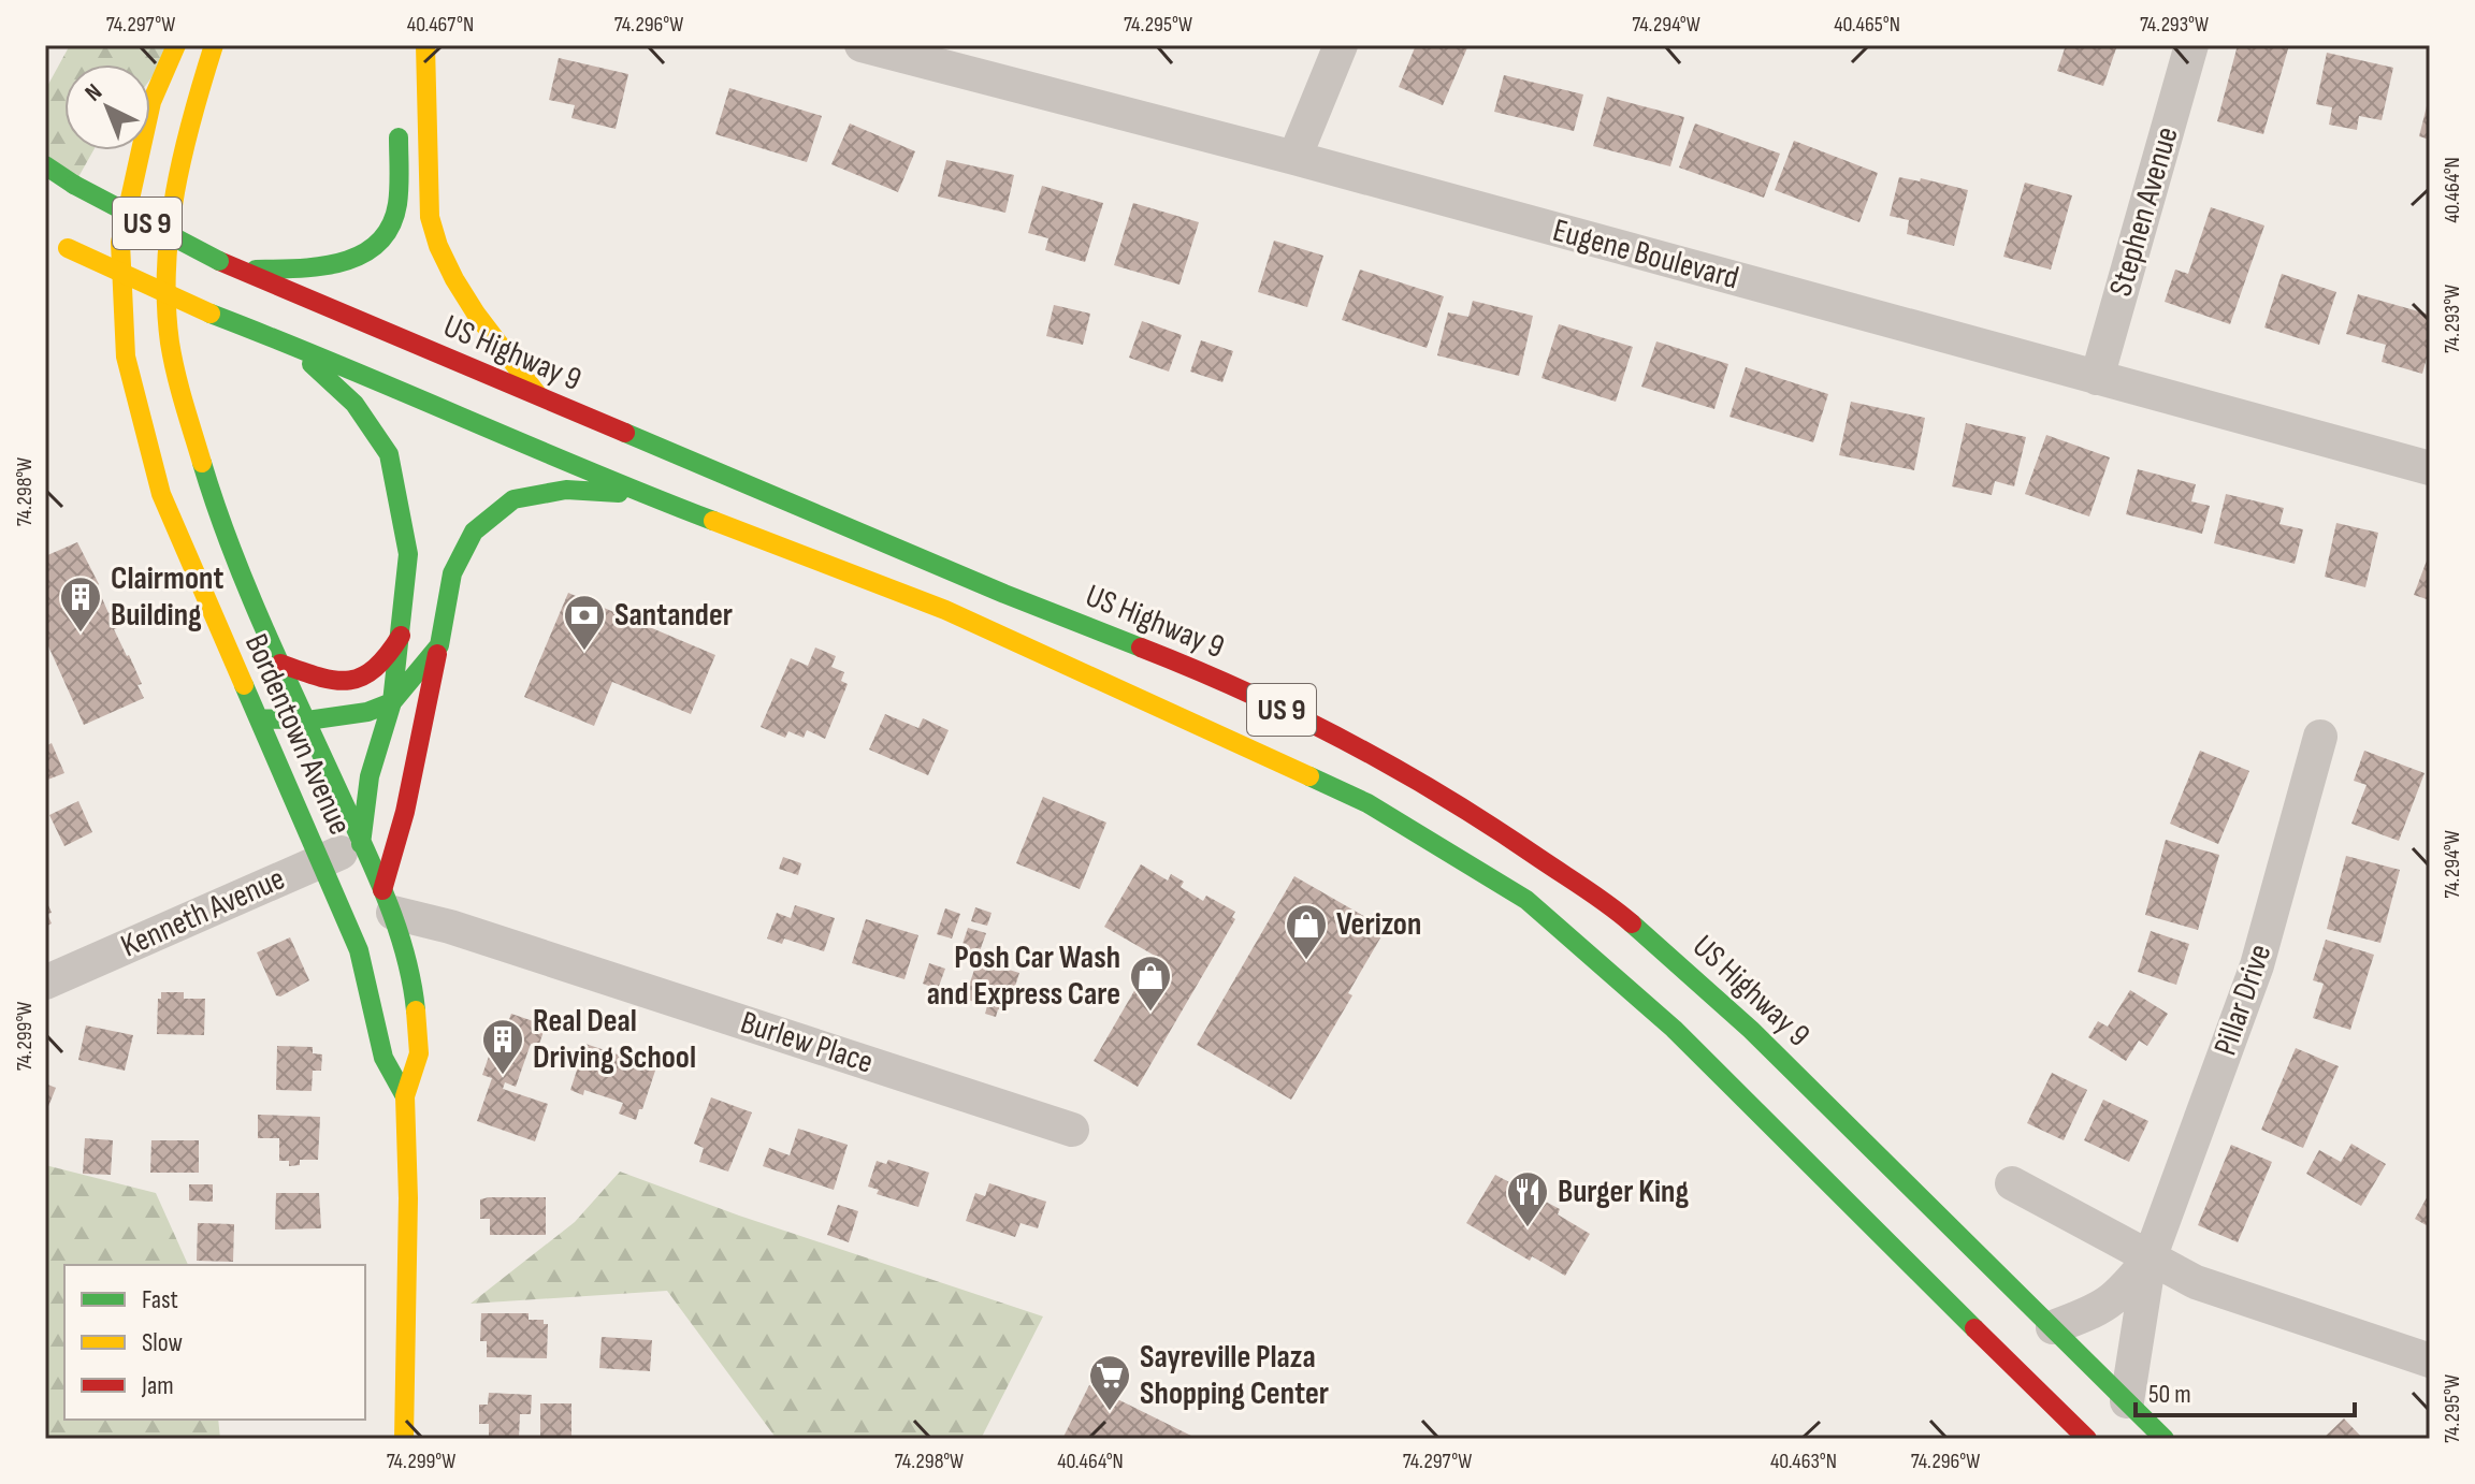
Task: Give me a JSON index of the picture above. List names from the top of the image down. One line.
{"streets":{"main road":["US 9","US Highway 9","Bordentown Avenue"],"street":["Stephen Avenue","Eugene Boulevard","Kenneth Avenue","Pillar Drive","Burlew Place"]},"crossings":[["Stephen Avenue","Eugene Boulevard"],["US Highway 9","Pillar Drive"],["Bordentown Avenue","Kenneth Avenue"],["Bordentown Avenue","Burlew Place"]],"places":{"building":["Clairmont Building","Real Deal Driving School"],"bank":["Santander"],"shop":["Verizon","Posh Car Wash and Express Care"],"restaurant":["Burger King"],"supermarket":["Sayreville Plaza Shopping Center"]},"legend":["Fast","Slow","Jam"],"scale_bar":"50 m","north":"top left","coordinates":["74.297°W","40.467°N","74.296°W","74.295°W","74.294°W","40.465°N","74.293°W","40.464°N","74.298°W","74.299°W","40.463°N"]}
